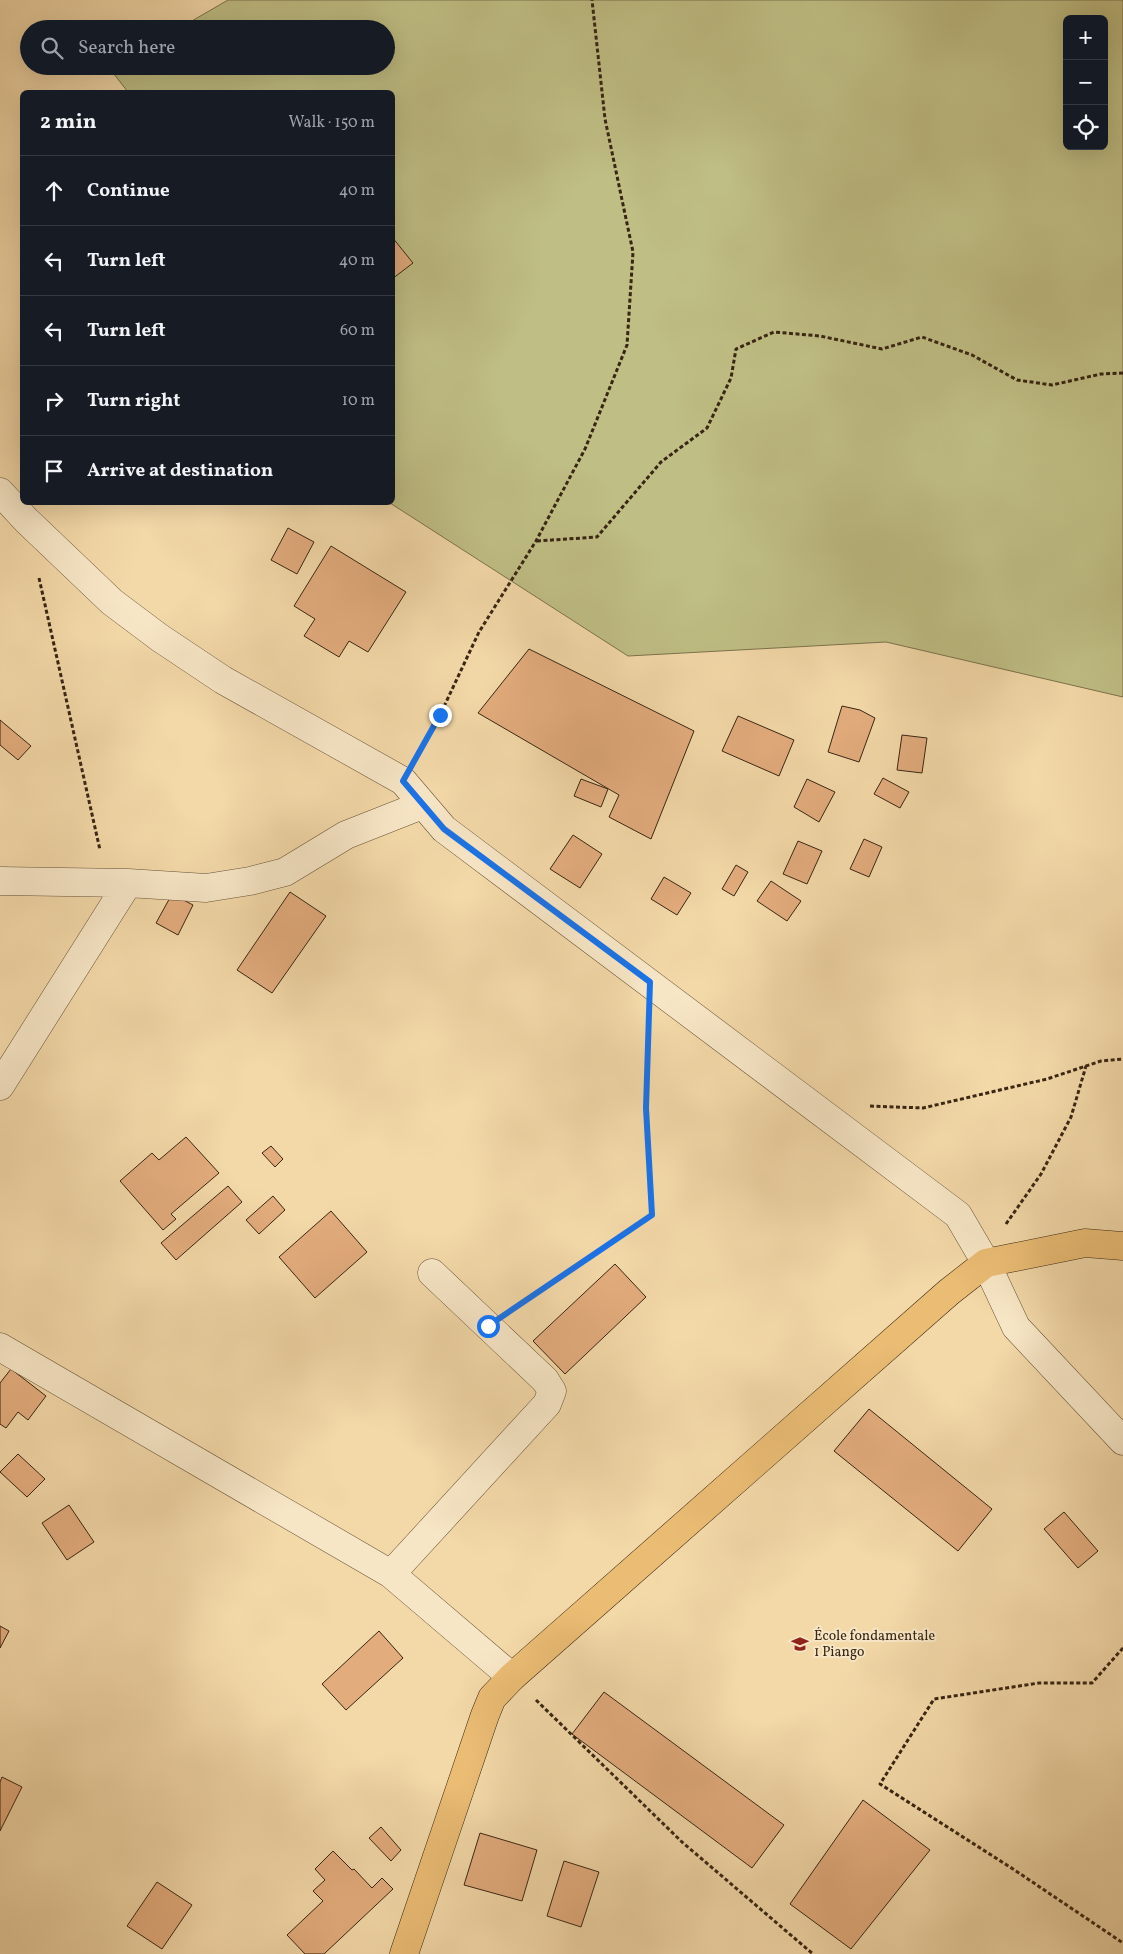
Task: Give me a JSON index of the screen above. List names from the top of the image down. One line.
{"places":{"school or university":["École fondamentale 1 Piango"]},"page":{"map_buttons":["+","−"],"search":"Search here","heading":["2 min","Walk · 150 m"],"list":[["Continue","40 m"],["Turn left","40 m"],["Turn left","60 m"],["Turn right","10 m"],"Arrive at destination"]}}
